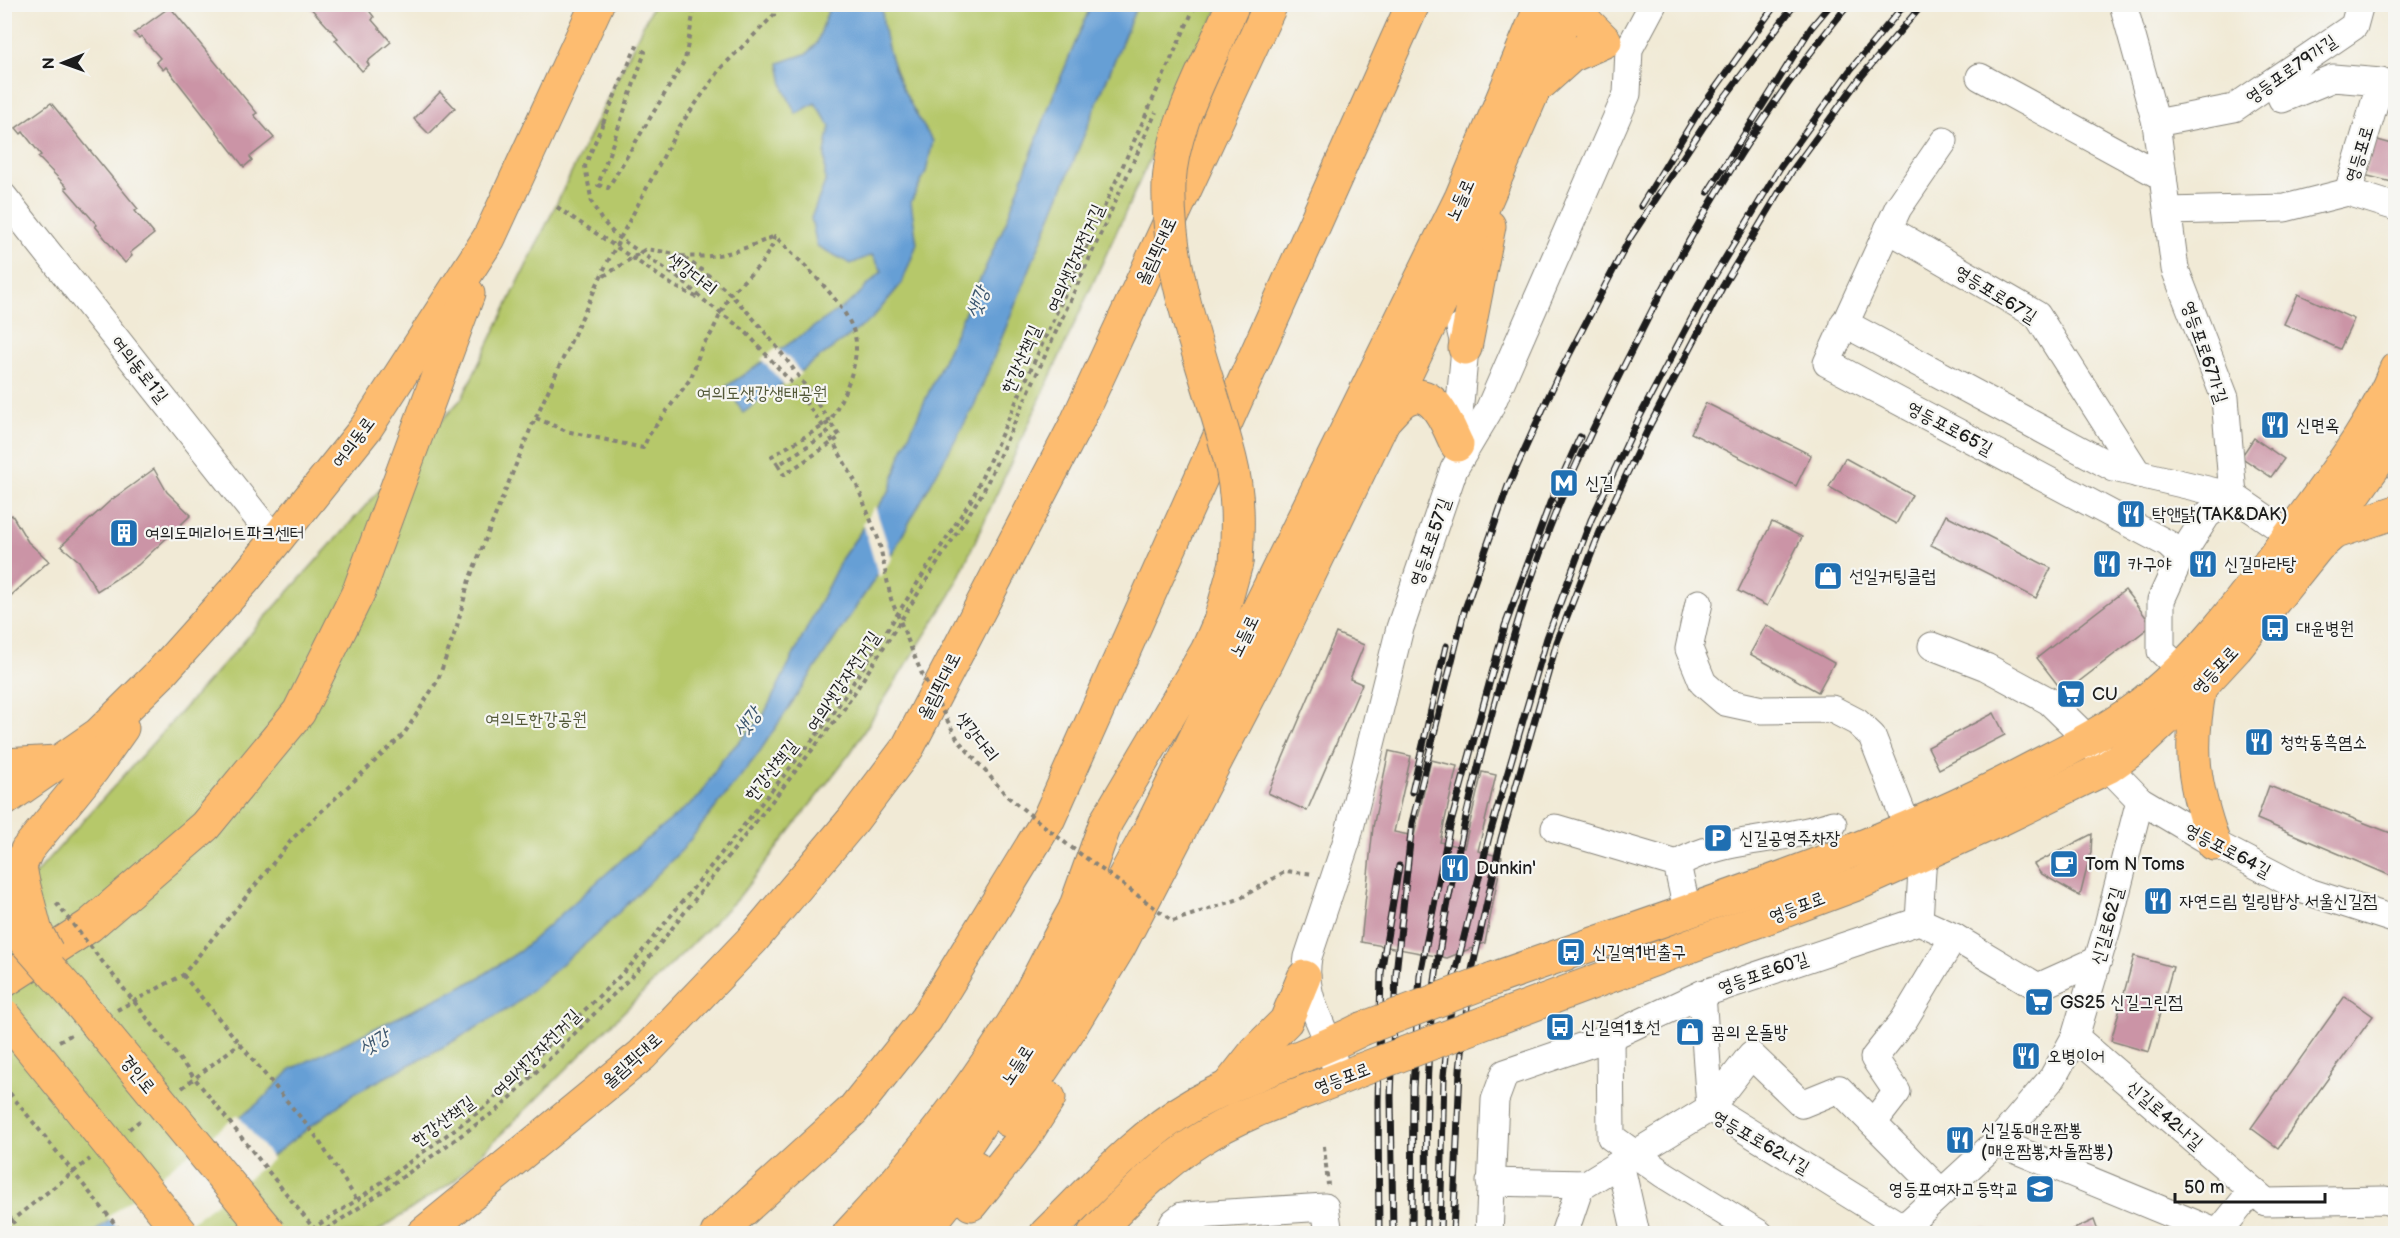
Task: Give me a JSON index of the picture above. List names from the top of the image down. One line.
{"streets":{"main road":["영등포로","노들로","올림픽대로","여의동로","경인로"],"street":["영등포로79가길","영등포로67길","영등포로67가길","여의동로1길","영등포로65길","영등포로57길","영등포로64길","신길로62길","영등포로60길","신길로42나길","영등포로62나길"],"path":["여의샛강자전거길","샛강다리","한강산책길"]},"crossings":[["영등포로79가길","영등포로"],["영등포로79가길","영등포로67가길"],["영등포로","영등포로57길"],["영등포로","영등포로64길"],["영등포로67길","영등포로65길"],["여의동로1길","여의동로"],["영등포로64길","신길로62길"],["신길로62길","신길로42나길"],["신길로62길","영등포로62나길"],["영등포로60길","영등포로62나길"]],"water":["샛강"],"parks":["여의도샛강생태공원","여의도한강공원"],"places":{"restaurant":["신면옥","탁앤닭(TAK&DAK)","카구야","신길마라탕","청학동흑염소","Dunkin'","자연드림 힐링밥상 서울신길점","오병이어","신길동매운짬뽕 (매운짬뽕,차돌짬뽕)"],"metro station":["신길"],"building":["여의도메리어트파크센터"],"shop":["선일커팅클럽","꿈의 온돌방"],"bus stop":["대윤병원","신길역1번출구","신길역1호선"],"supermarket":["CU","GS25 신길그린점"],"parking":["신길공영주차장"],"cafe":["Tom N Toms"],"school or university":["영등포여자고등학교"]},"scale_bar":"50 m","north":"left"}
